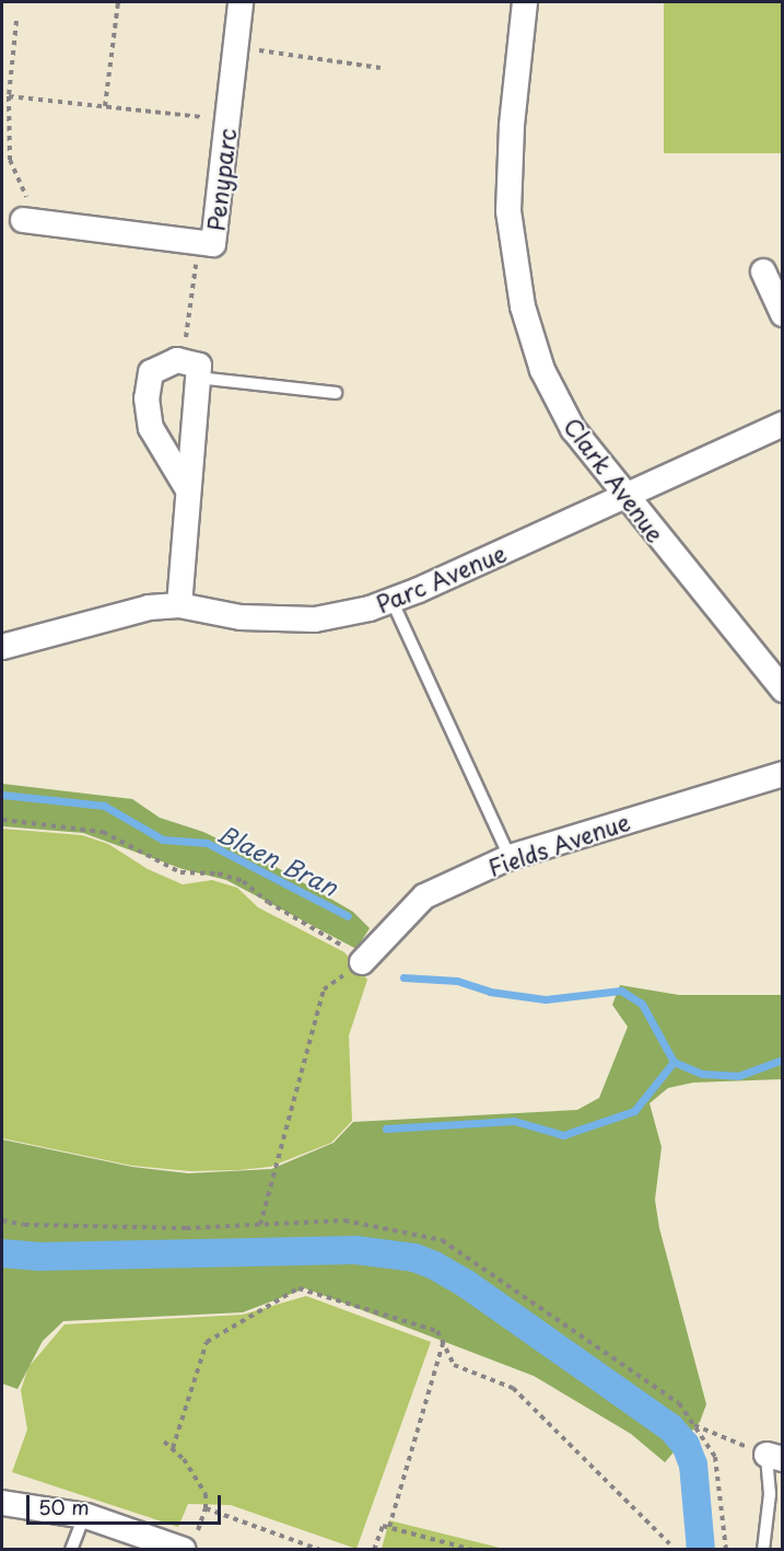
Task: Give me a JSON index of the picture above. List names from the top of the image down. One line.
{"streets":{"street":["Penyparc","Clark Avenue","Parc Avenue","Fields Avenue"]},"crossings":[["Clark Avenue","Parc Avenue"]],"water":["Blaen Bran"],"scale_bar":"50 m"}
